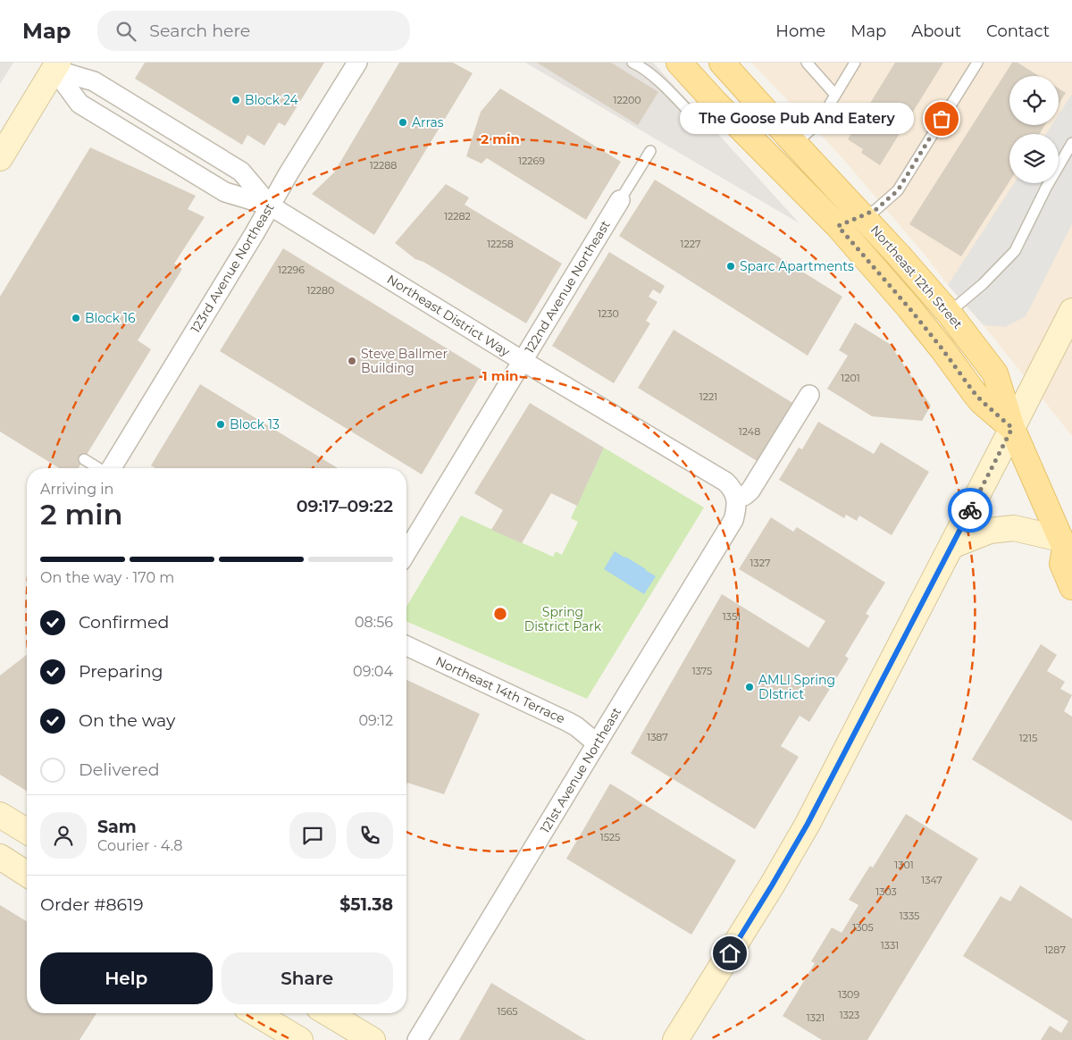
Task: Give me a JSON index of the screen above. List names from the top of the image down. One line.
{"streets":{"main road":["Northeast 12th Street"],"street":["123rd Avenue Northeast","122nd Avenue Northeast","Northeast District Way","Northeast 14th Terrace","121st Avenue Northeast"]},"crossings":[["123rd Avenue Northeast","Northeast District Way"],["122nd Avenue Northeast","Northeast District Way"],["Northeast District Way","121st Avenue Northeast"],["Northeast 14th Terrace","121st Avenue Northeast"]],"parks":["Spring District Park"],"places":["Block 24","The Goose Pub And Eatery","Arras","Sparc Apartments","Block 16","Steve Ballmer Building","Block 13","AMLI Spring DIstrict"],"house_numbers":["12200","12269","12288","12282","12258","1227","12296","12280","1230","1201","1221","1248","1327","1351","1375","1387","1215","1525","1301","1347","1303","1335","1305","1331","1287","1309","1565","1323","1321"],"page":{"header":"Map","search":"Search here","nav":["Home","Map","About","Contact"],"bubble":"The Goose Pub And Eatery","heading":["2 min","Arriving in","09:17–09:22"],"panel":["Sam","Courier · 4.8","Order #8619","$51.38"],"bar":"On the way · 170 m","list":[["Confirmed","08:56"],["Preparing","09:04"],["On the way","09:12"],"Delivered"],"buttons":["Help","Share"]},"rings":["2 min","1 min"]}
